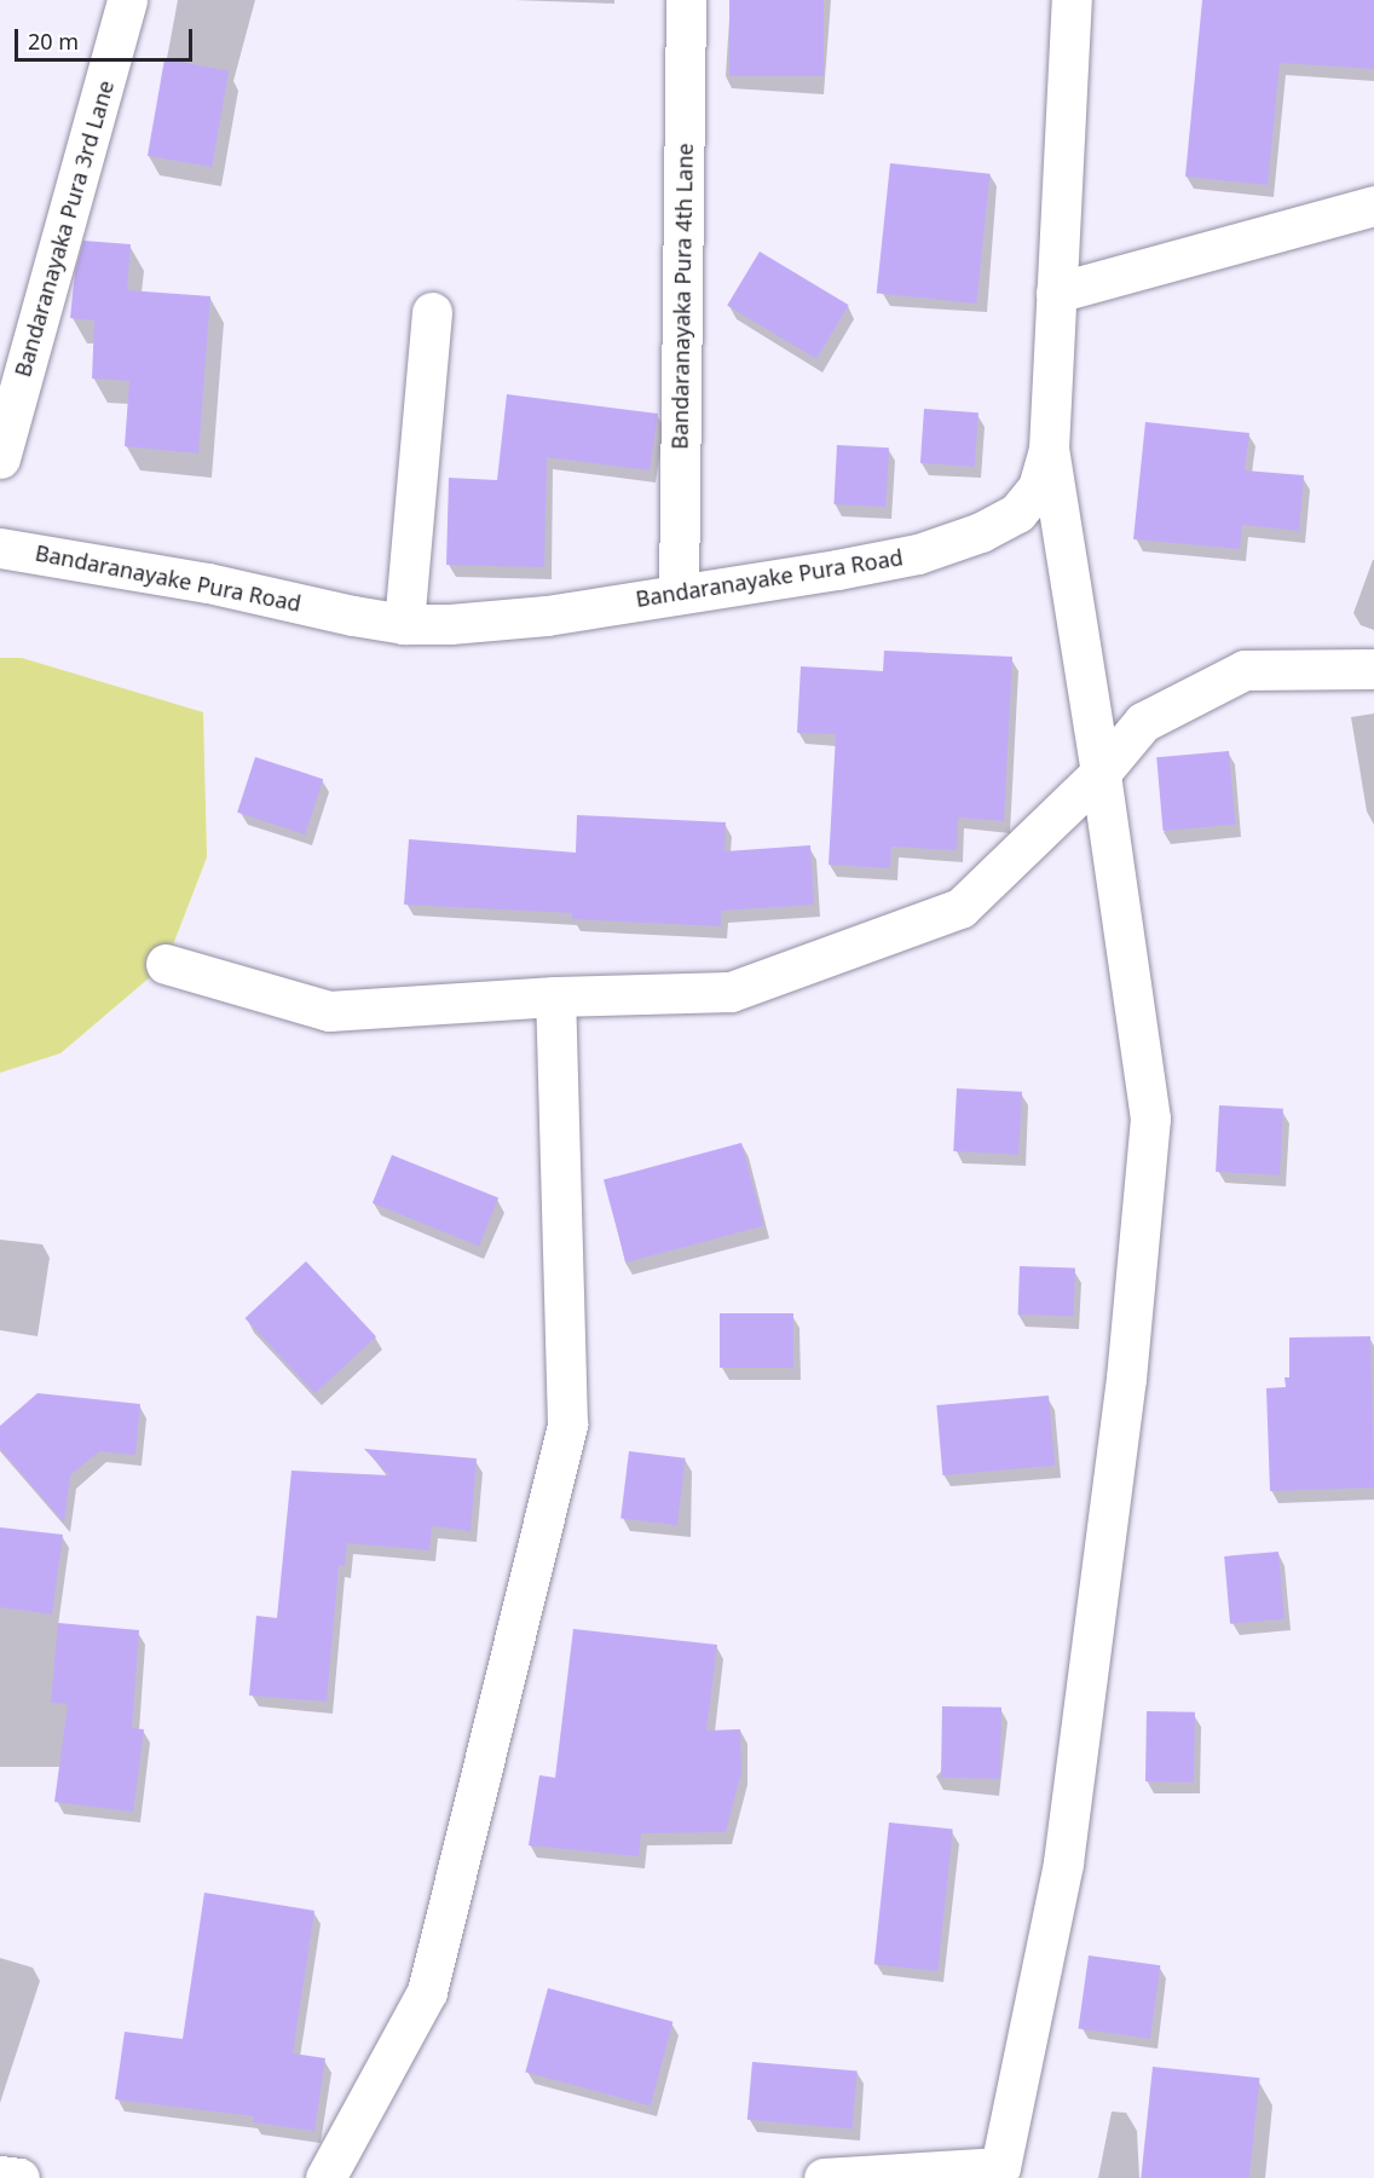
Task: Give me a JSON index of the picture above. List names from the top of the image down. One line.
{"streets":{"street":["Bandaranayaka Pura 3rd Lane","Bandaranayaka Pura 4th Lane","Bandaranayake Pura Road"]},"crossings":[["Bandaranayaka Pura 4th Lane","Bandaranayake Pura Road"]],"scale_bar":"20 m"}
